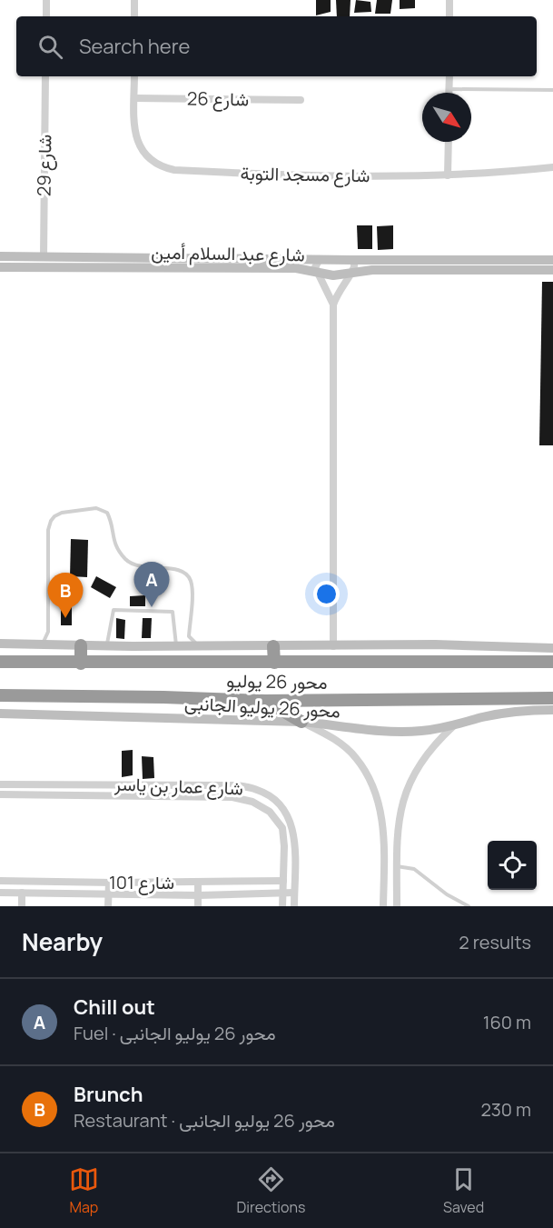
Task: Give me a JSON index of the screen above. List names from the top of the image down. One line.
{"streets":{"highway":["محور 26 يوليو"],"street":["شارع 26","شارع 29","شارع مسجد التوبة","شارع عبد السلام أمين","محور 26 يوليو الجانبى","شارع عمار بن ياسر","شارع 101"]},"crossings":[["شارع 26","شارع مسجد التوبة"],["شارع 29","شارع عبد السلام أمين"],["شارع عمار بن ياسر","شارع 101"]],"north":"bottom right","page":{"search":"Search here","pins":["A","B"],"heading":["Nearby","2 results"],"list":[{"mark":"A","name":"Chill out","note":"Fuel · محور 26 يوليو الجانبى","value":"160 m"},{"mark":"B","name":"Brunch","note":"Restaurant · محور 26 يوليو الجانبى","value":"230 m"}],"nav":["Map","Directions","Saved"]}}
